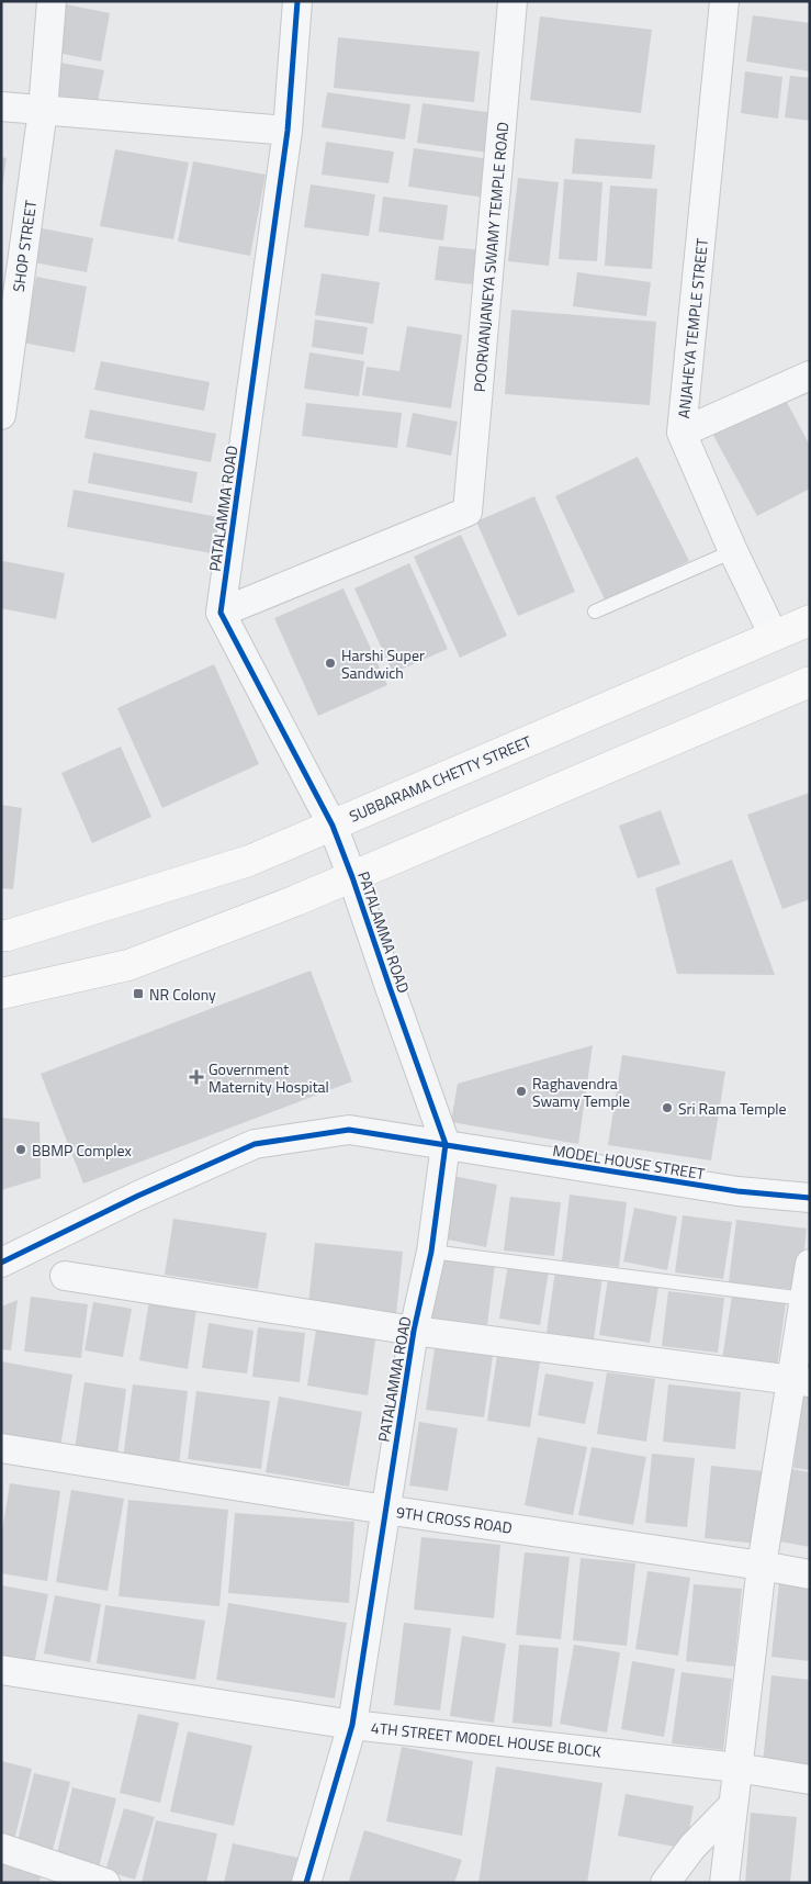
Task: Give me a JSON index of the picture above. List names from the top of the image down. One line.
{"streets":{"main road":["SUBBARAMA CHETTY STREET"],"street":["SHOP STREET","POORVANJANEYA SWAMY TEMPLE ROAD","ANJAHEYA TEMPLE STREET","PATALAMMA ROAD","MODEL HOUSE STREET","9TH CROSS ROAD","4TH STREET MODEL HOUSE BLOCK"]},"crossings":[["POORVANJANEYA SWAMY TEMPLE ROAD","PATALAMMA ROAD"],["ANJAHEYA TEMPLE STREET","SUBBARAMA CHETTY STREET"],["PATALAMMA ROAD","SUBBARAMA CHETTY STREET"],["PATALAMMA ROAD","MODEL HOUSE STREET"],["PATALAMMA ROAD","9TH CROSS ROAD"],["PATALAMMA ROAD","4TH STREET MODEL HOUSE BLOCK"]],"places":{"other":["Harshi Super Sandwich","Raghavendra Swamy Temple","Sri Rama Temple","BBMP Complex"],"transit":["NR Colony"],"health":["Government Maternity Hospital"]}}
